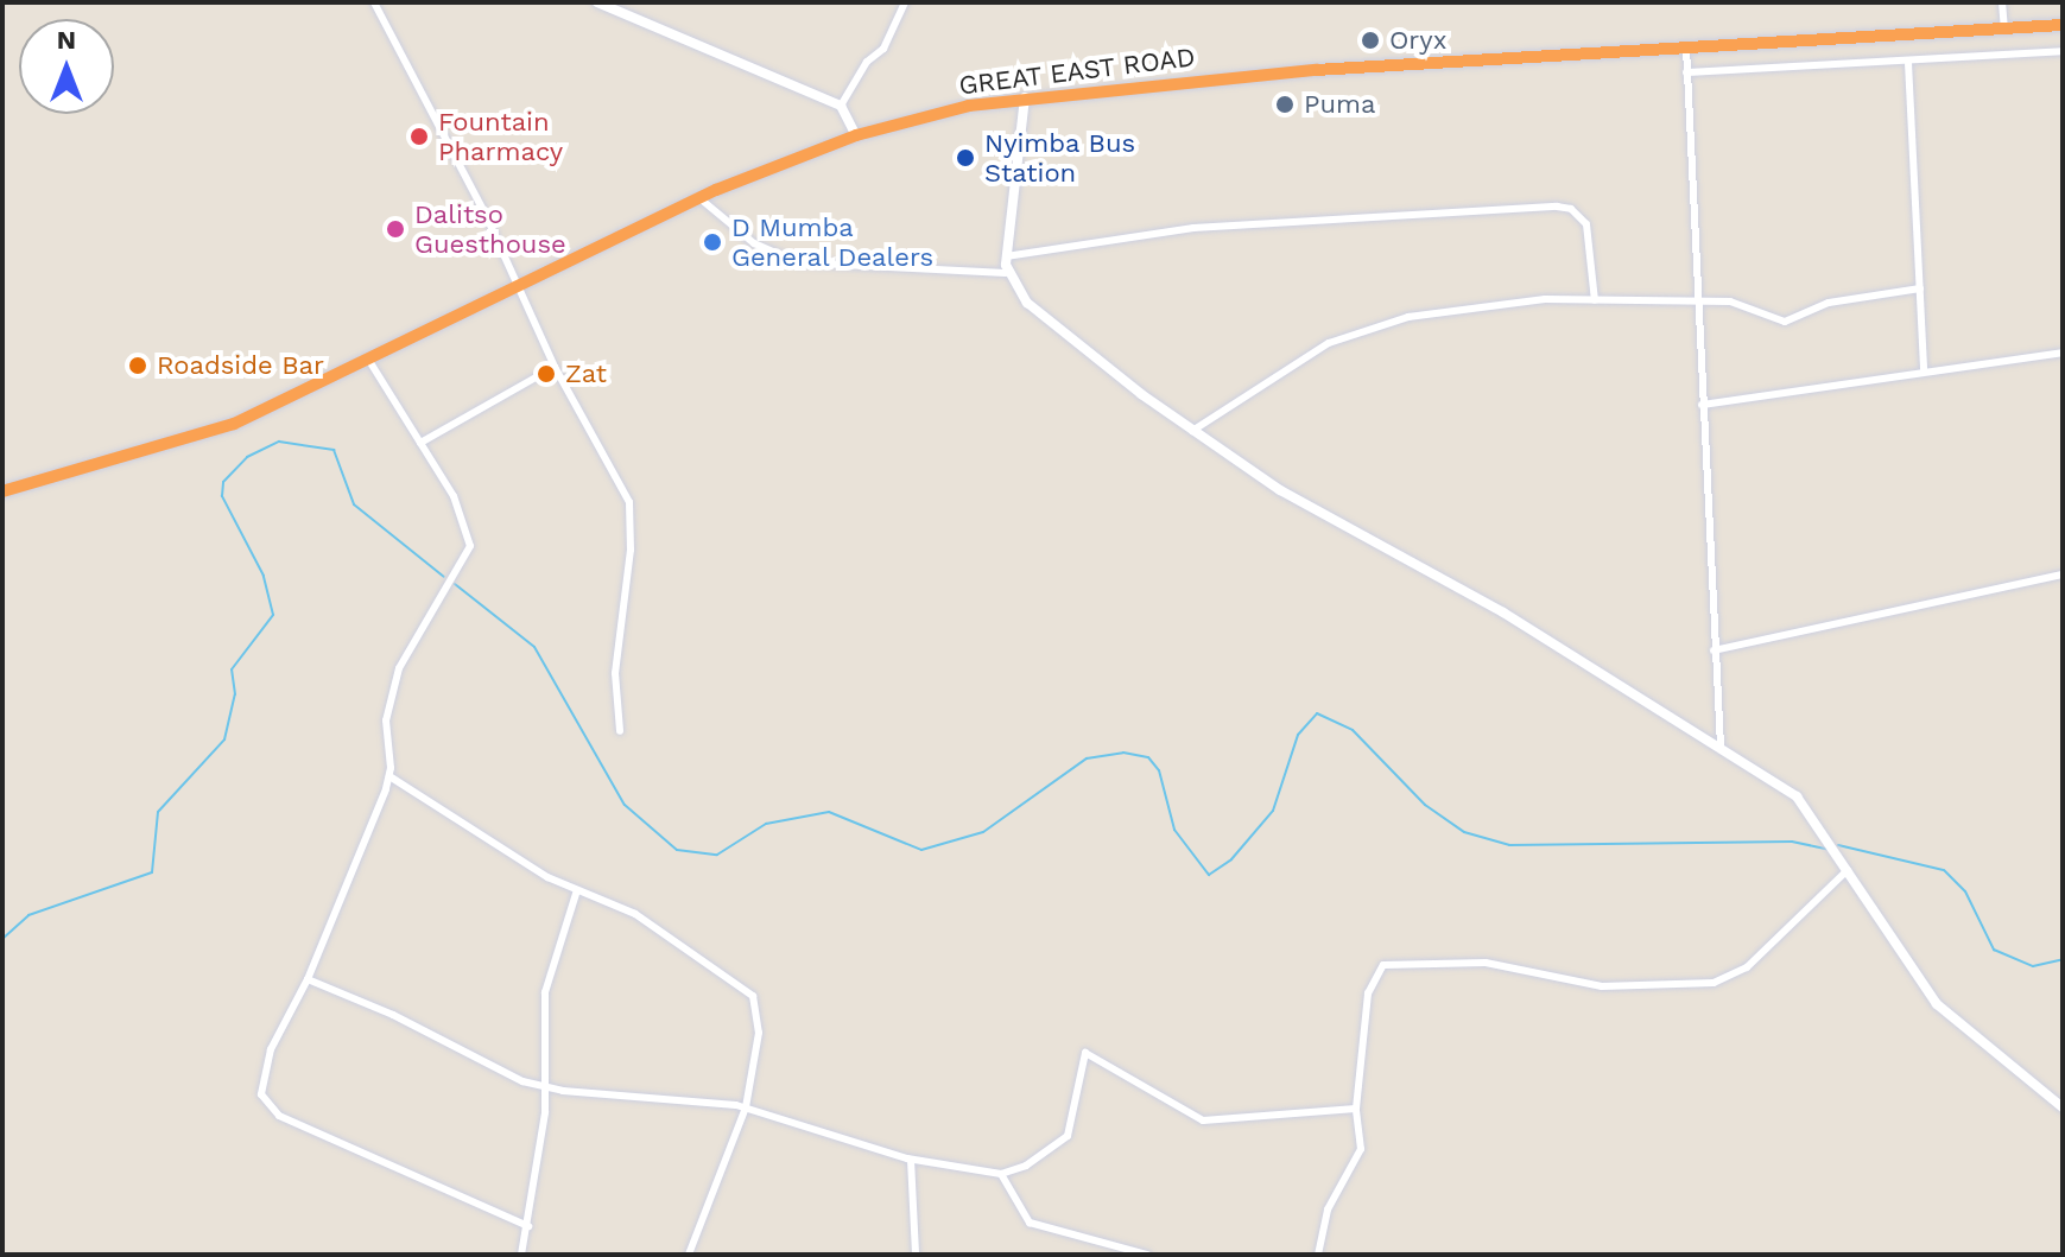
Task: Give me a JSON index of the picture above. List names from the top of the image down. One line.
{"streets":{"highway":["GREAT EAST ROAD"]},"places":["Oryx","Puma","Fountain Pharmacy","Nyimba Bus Station","Dalitso Guesthouse","D Mumba General Dealers","Roadside Bar","Zat"],"north":"top"}
